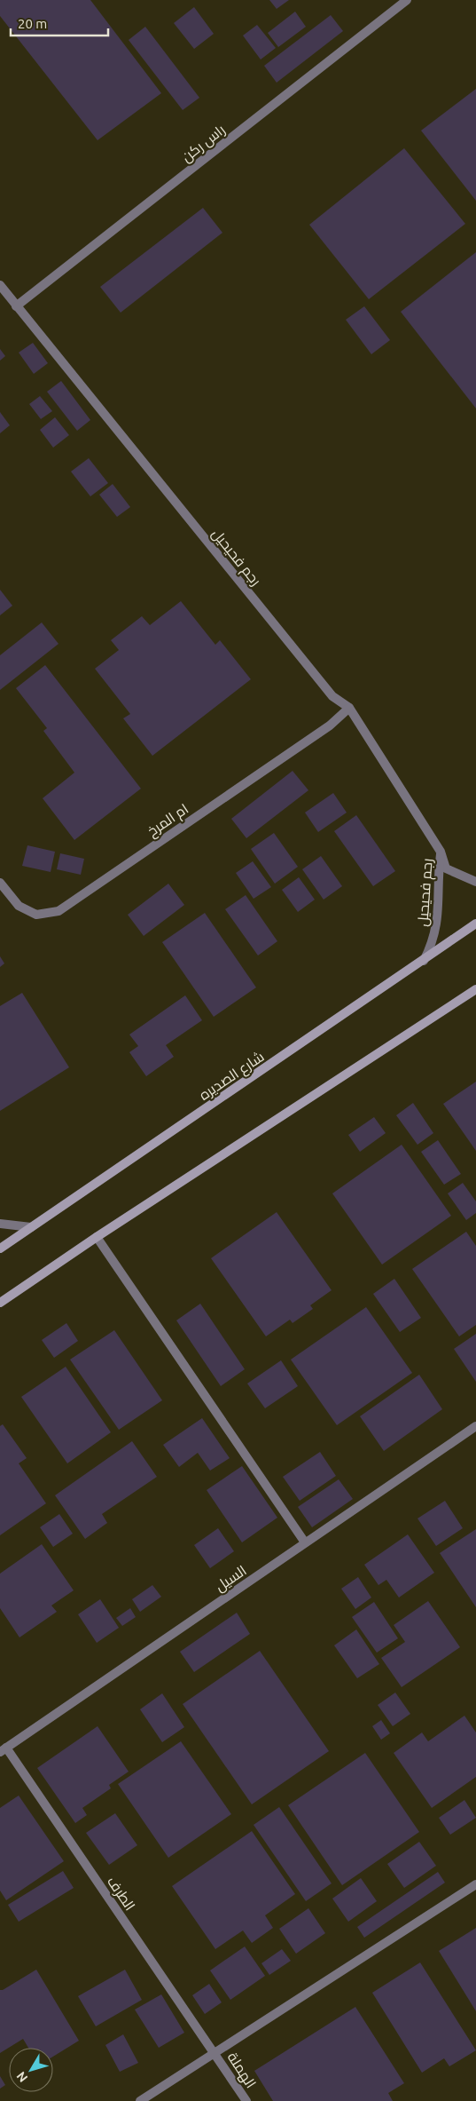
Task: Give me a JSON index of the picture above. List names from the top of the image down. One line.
{"streets":{"main road":["شارع الصديره"],"street":["راس ركن","رجم فحيحيل","ام المرخ","السيل","الطرف","الهملة"]},"crossings":[["راس ركن","رجم فحيحيل"],["رجم فحيحيل","ام المرخ"],["رجم فحيحيل","شارع الصديره"],["السيل","الطرف"],["الطرف","الهملة"]],"scale_bar":"20 m","north":"bottom left"}
